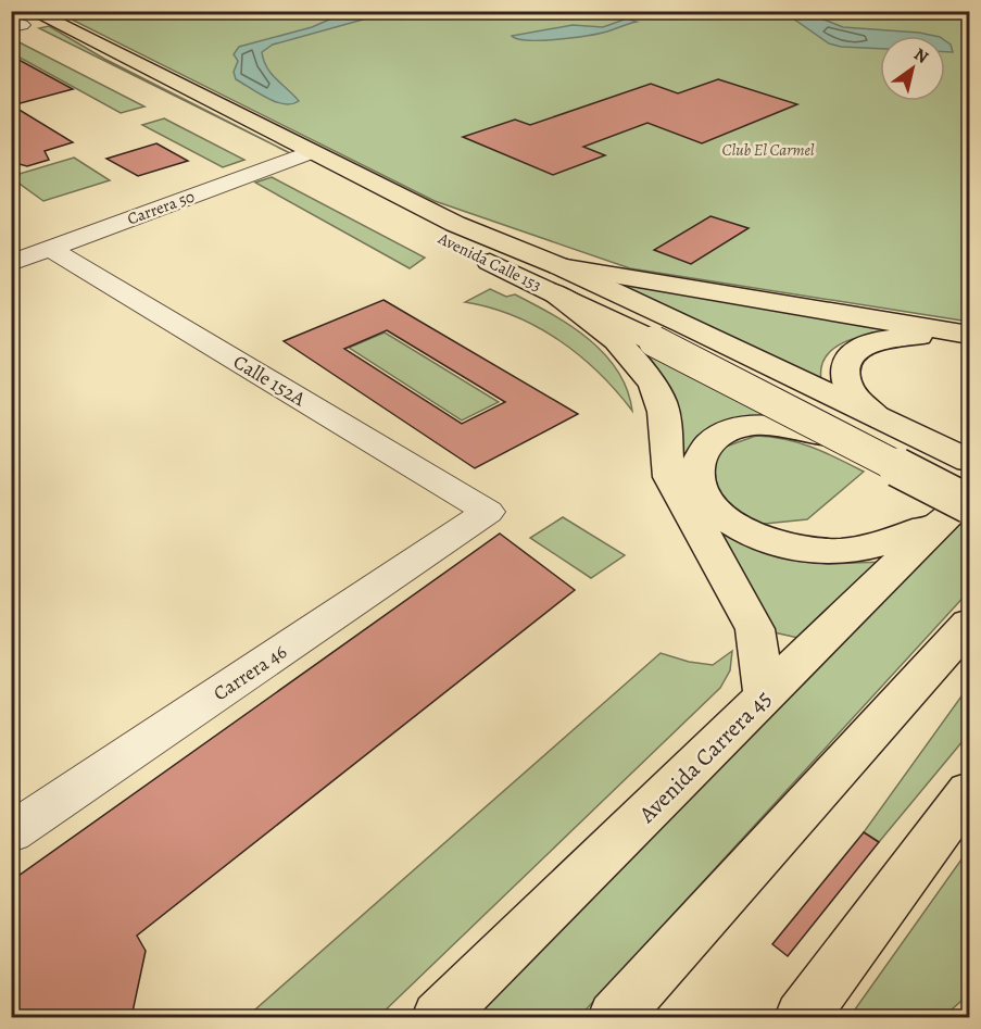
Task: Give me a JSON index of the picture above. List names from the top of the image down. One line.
{"streets":{"main road":["Avenida Calle 153","Avenida Carrera 45"],"street":["Carrera 50","Calle 152A","Carrera 46"]},"crossings":[["Carrera 50","Avenida Calle 153"],["Carrera 50","Calle 152A"],["Avenida Calle 153","Avenida Carrera 45"],["Calle 152A","Carrera 46"]],"parks":["Club El Carmel"],"north":"top right"}
